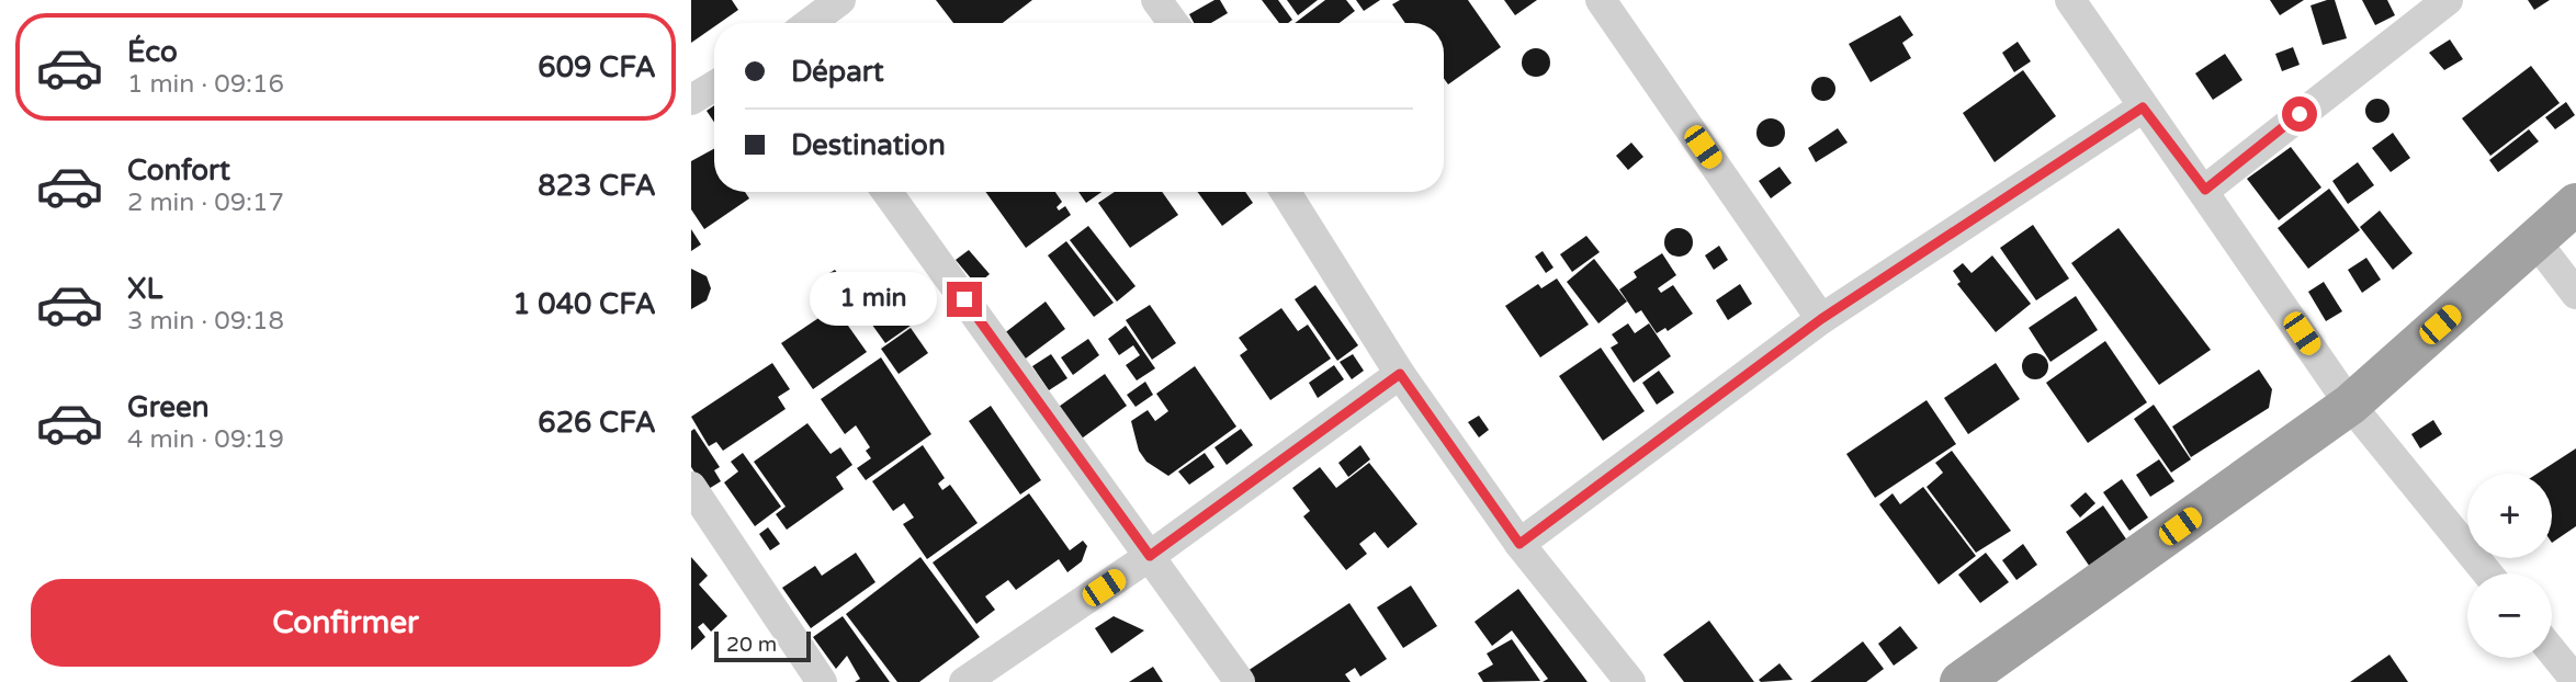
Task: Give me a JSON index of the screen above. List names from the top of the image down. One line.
{"scale_bar":"20 m","page":{"list":[{"name":"Éco","note":"1 min · 09:16","value":"609 CFA"},{"name":"Confort","note":"2 min · 09:17","value":"823 CFA"},{"name":"XL","note":"3 min · 09:18","value":"1 040 CFA"},{"name":"Green","note":"4 min · 09:19","value":"626 CFA"}],"banner":["Départ","Destination"],"bubble":"1 min","map_buttons":["+","−"],"buttons":"Confirmer","scale":"20 m"}}
